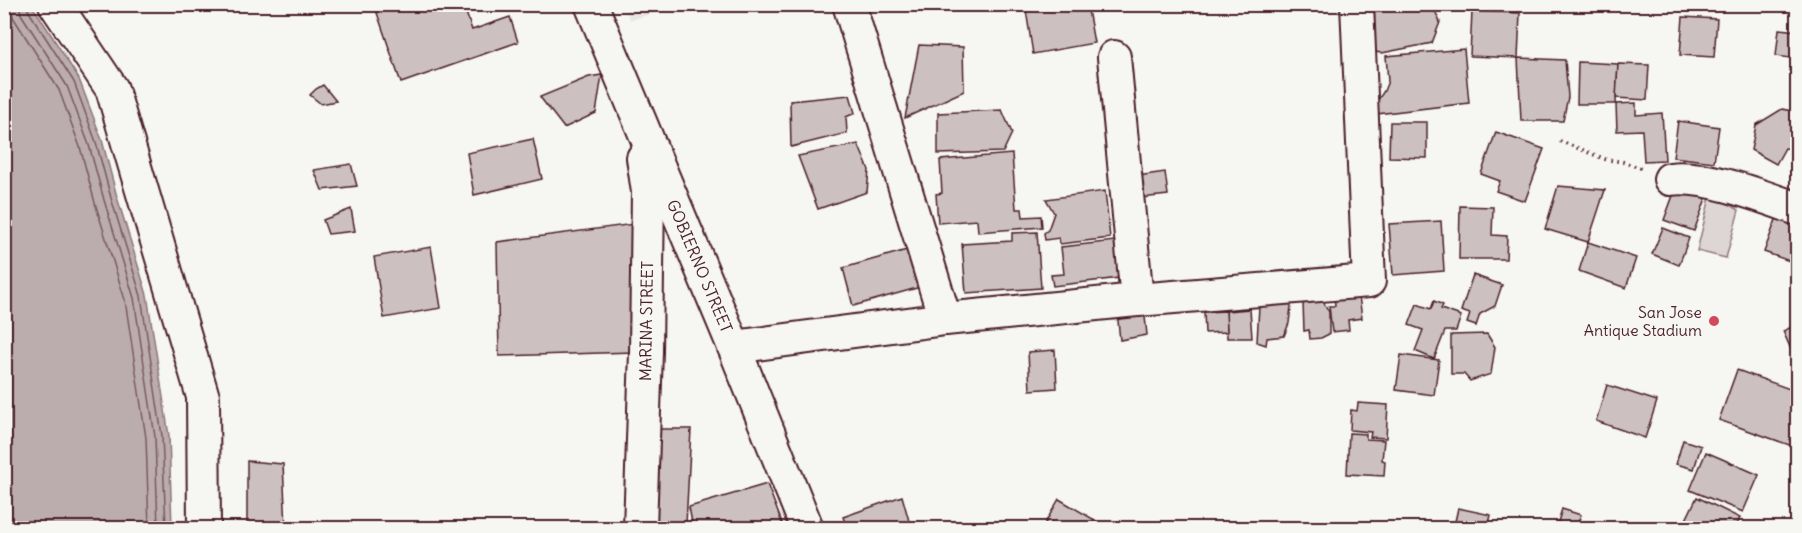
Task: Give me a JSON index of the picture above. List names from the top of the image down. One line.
{"streets":{"street":["GOBIERNO STREET","MARINA STREET"]},"crossings":[["GOBIERNO STREET","MARINA STREET"]],"places":["San Jose Antique Stadium"]}
